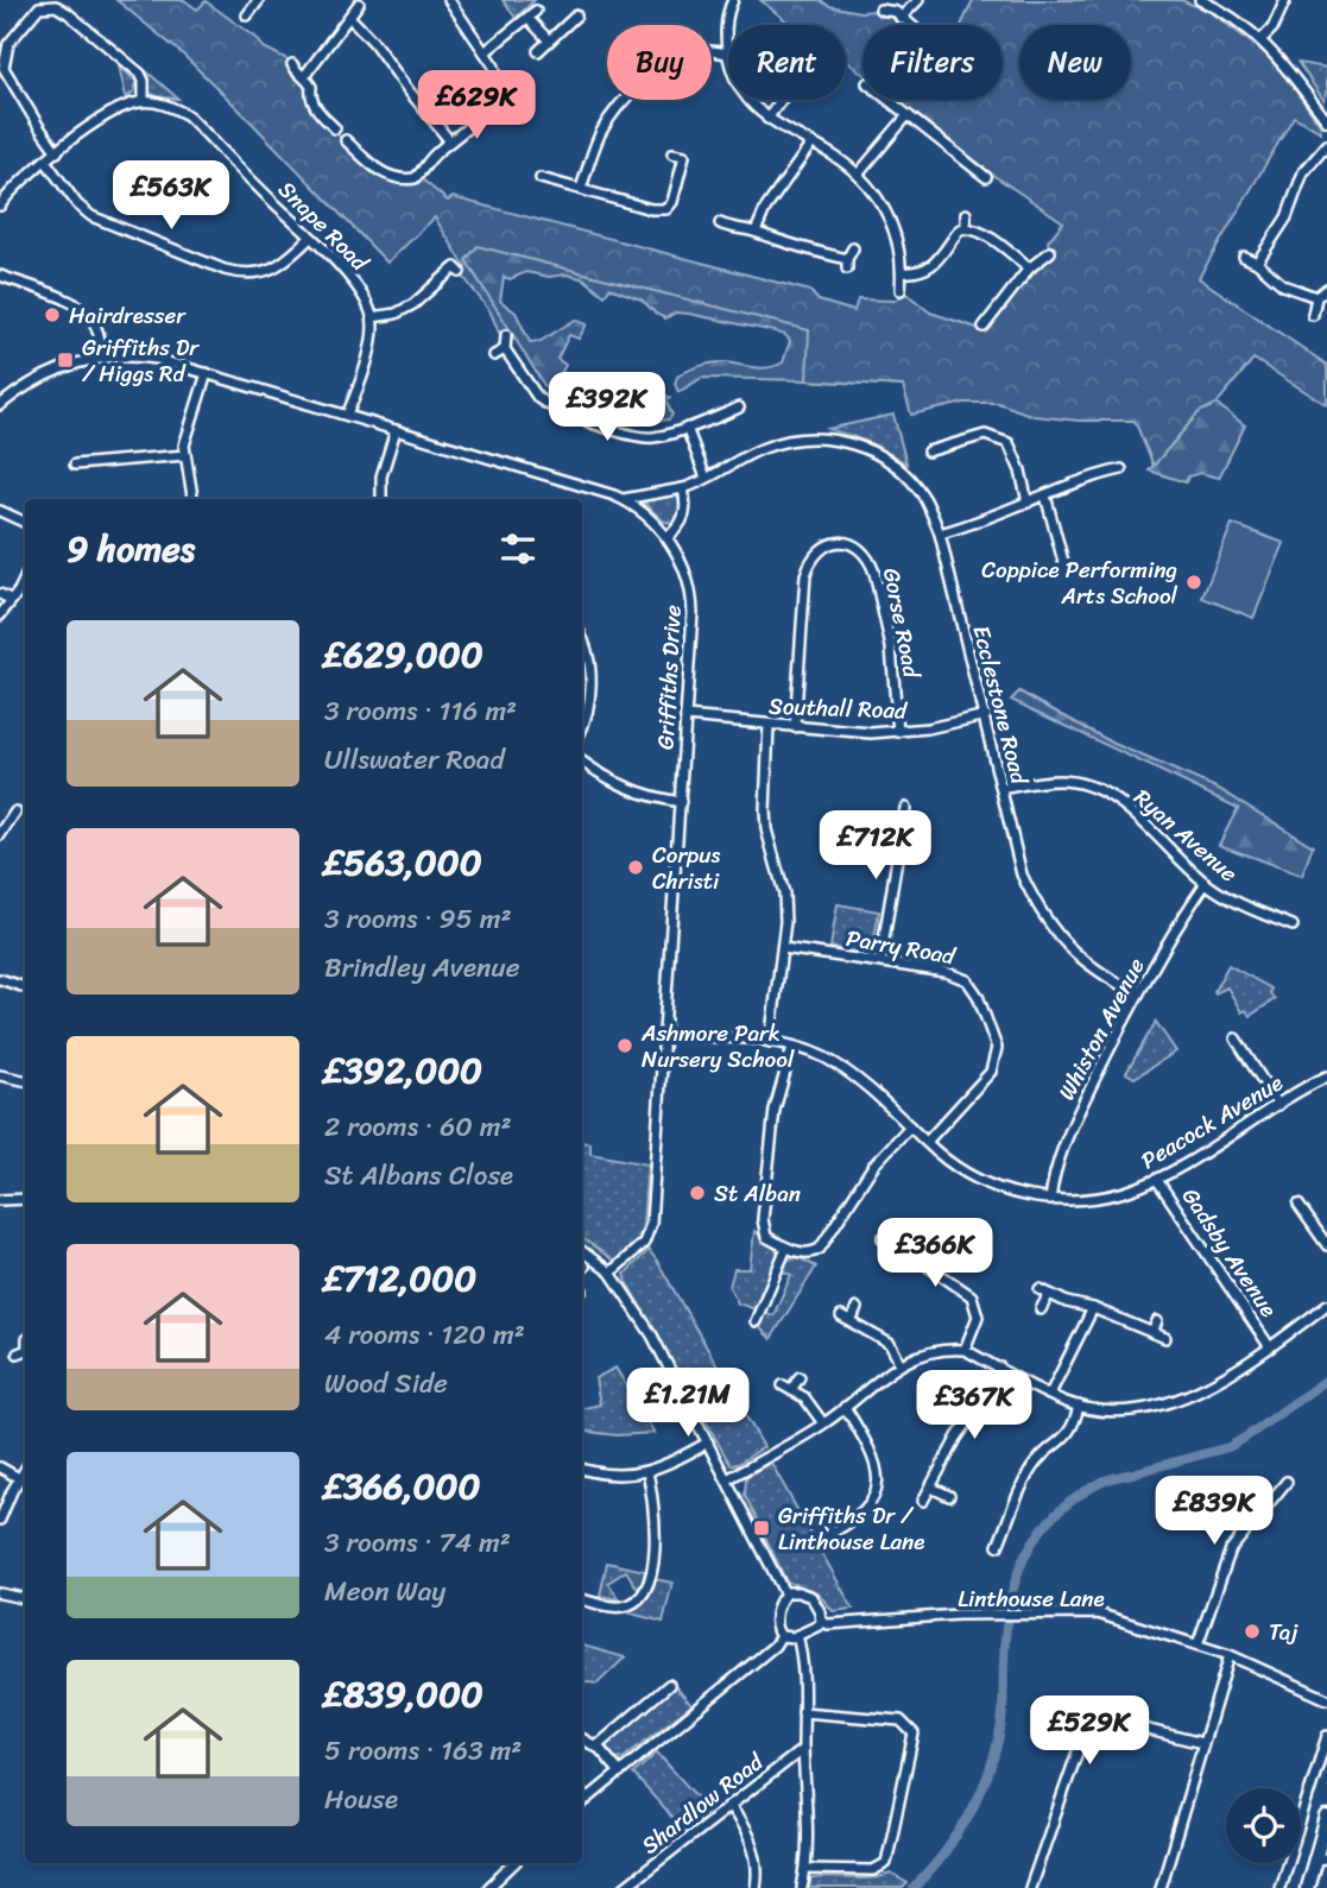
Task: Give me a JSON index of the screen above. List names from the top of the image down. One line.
{"streets":{"street":["Snape Road","Gorse Road","Griffiths Drive","Ecclestone Road","Southall Road","Ryan Avenue","Parry Road","Whiston Avenue","Peacock Avenue","Gadsby Avenue","Linthouse Lane","Shardlow Road"]},"crossings":[["Gorse Road","Southall Road"],["Griffiths Drive","Ecclestone Road"],["Griffiths Drive","Southall Road"],["Griffiths Drive","Peacock Avenue"],["Ecclestone Road","Southall Road"],["Ecclestone Road","Ryan Avenue"],["Ecclestone Road","Whiston Avenue"],["Ryan Avenue","Whiston Avenue"],["Parry Road","Peacock Avenue"],["Whiston Avenue","Peacock Avenue"],["Peacock Avenue","Gadsby Avenue"]],"places":{"other":["Hairdresser","Coppice Performing Arts School","Corpus Christi","Ashmore Park Nursery School","St Alban","Taj"],"transit":["Griffiths Dr / Higgs Rd","Griffiths Dr / Linthouse Lane"]},"page":{"chip":["Buy","Rent","Filters","New"],"price":["£629K","£563K","£392K","£712K","£366K","£1.21M","£367K","£839K","£529K"],"heading":"9 homes","list":[{"name":"£629,000","note":"3 rooms · 116 m² · Ullswater Road"},{"name":"£563,000","note":"3 rooms · 95 m² · Brindley Avenue"},{"name":"£392,000","note":"2 rooms · 60 m² · St Albans Close"},{"name":"£712,000","note":"4 rooms · 120 m² · Wood Side"},{"name":"£366,000","note":"3 rooms · 74 m² · Meon Way"},{"name":"£839,000","note":"5 rooms · 163 m² · House"}]}}
